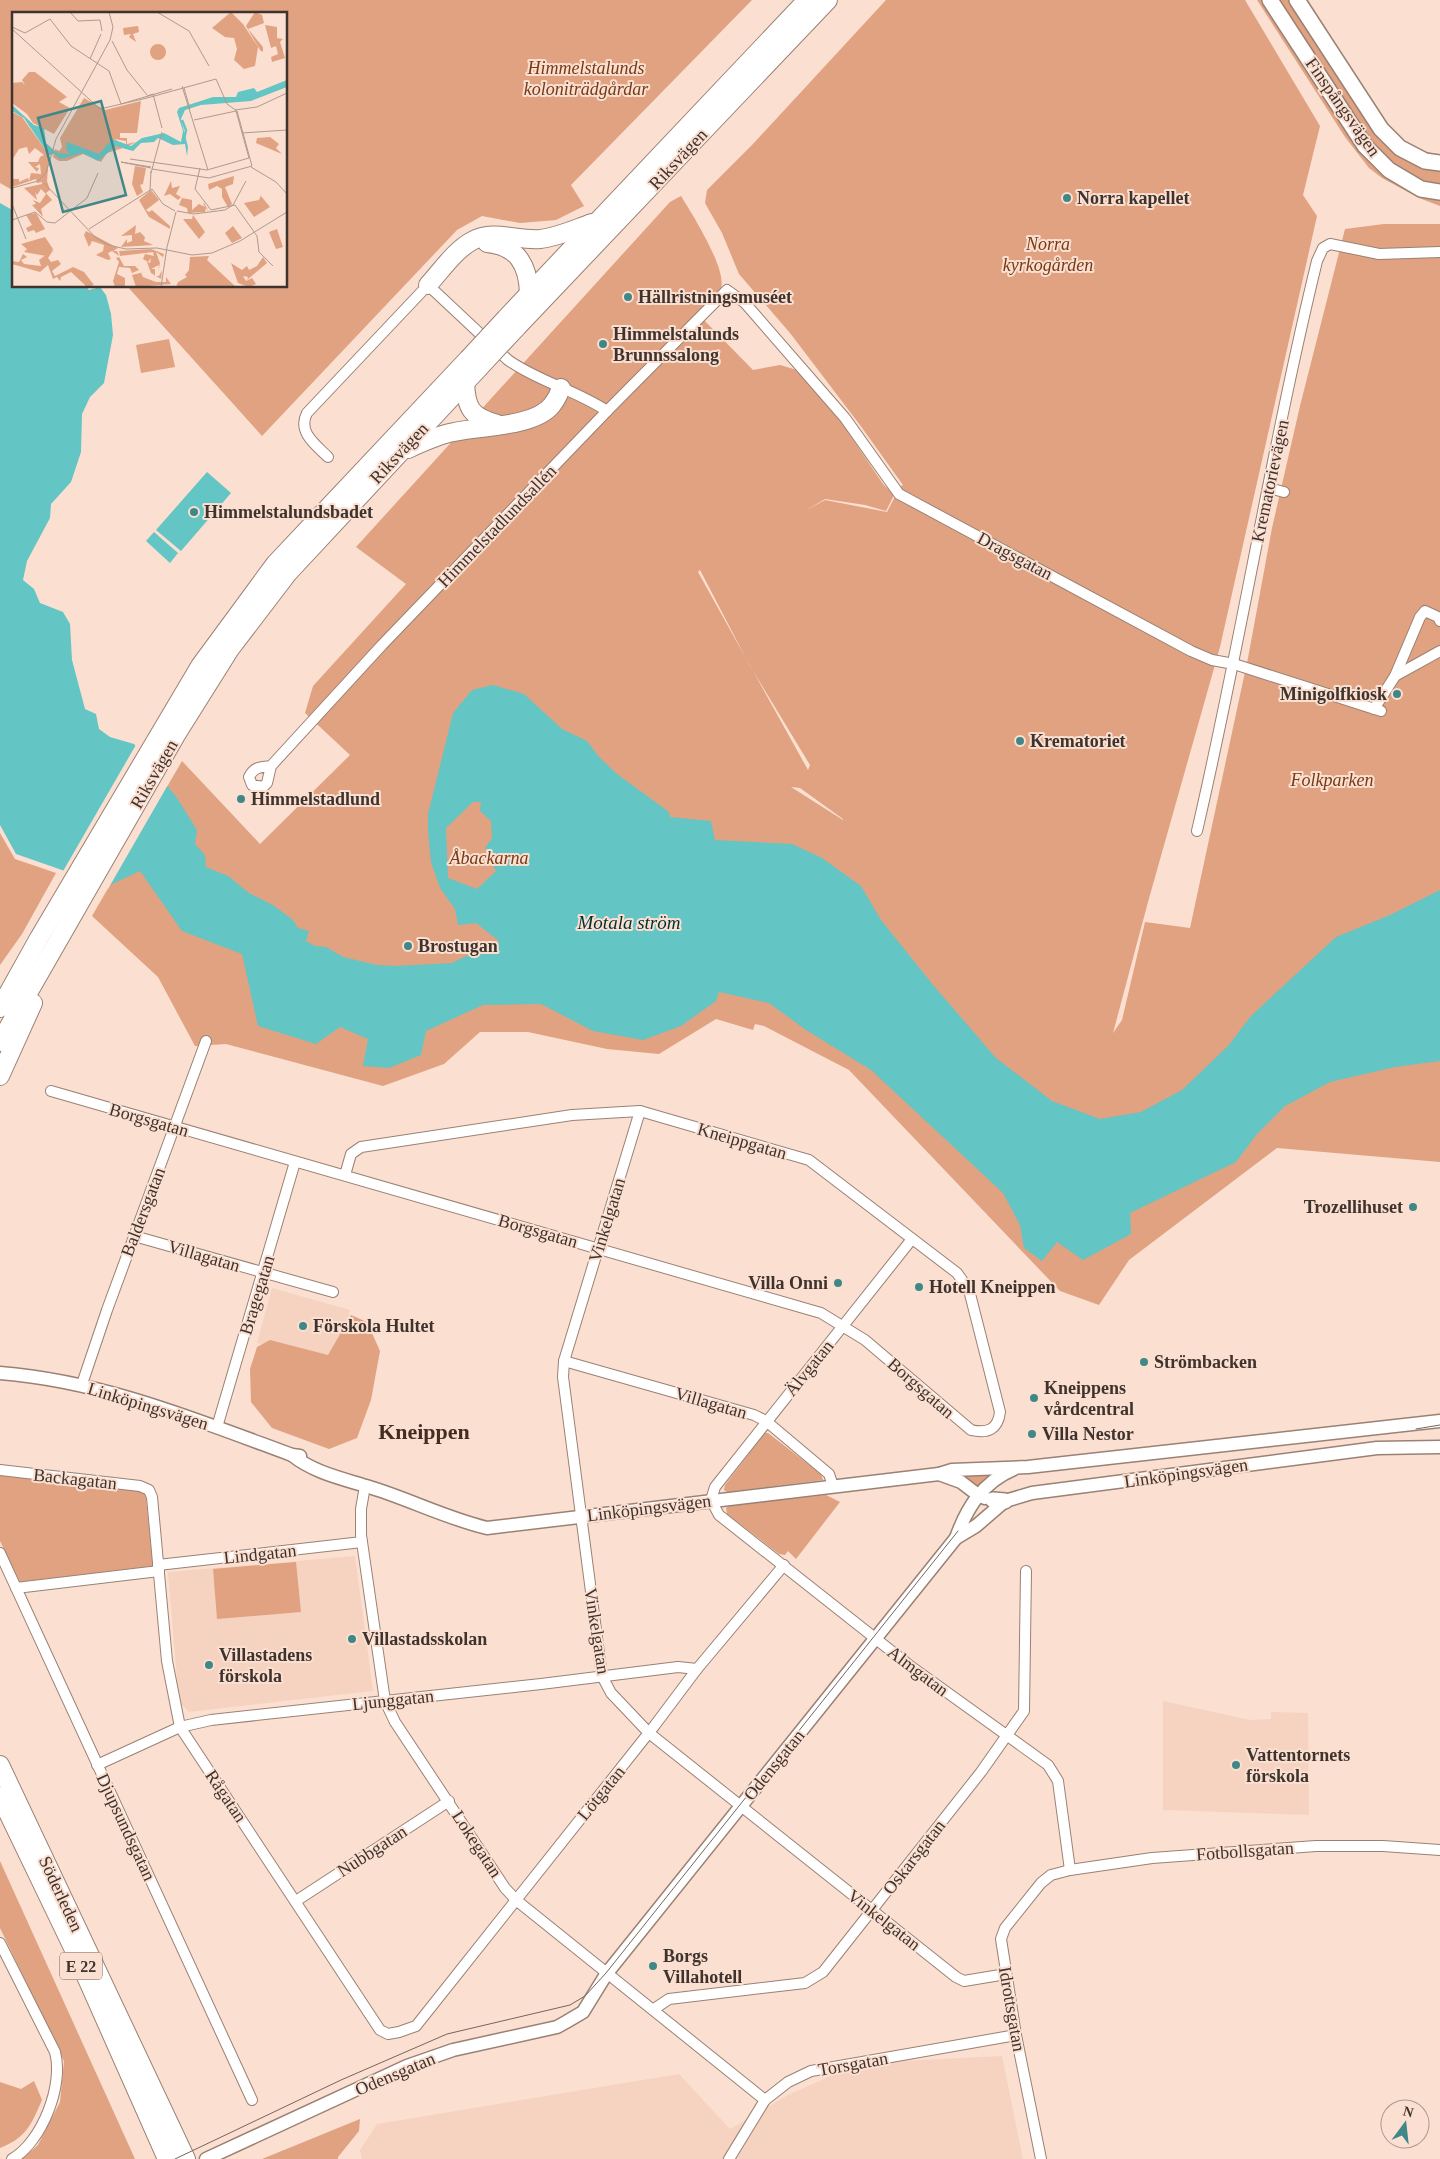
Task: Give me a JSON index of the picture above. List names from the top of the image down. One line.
{"streets":{"highway":["Riksvägen","Söderleden","E 22"],"main road":["Finspångsvägen"],"street":["Krematorievägen","Himmelstadlundsallén","Dragsgatan","Borgsgatan","Kneippgatan","Baldersgatan","Vinkelgatan","Villagatan","Bragegatan","Älvgatan","Linköpingsvägen","Backagatan","Lindgatan","Almgatan","Ljunggatan","Odensgatan","Lötgatan","Rågatan","Djupsundsgatan","Lokegatan","Nubbgatan","Fotbollsgatan","Oskarsgatan","Idrottsgatan","Torsgatan"]},"crossings":[["Krematorievägen","Dragsgatan"],["Himmelstadlundsallén","Dragsgatan"],["Borgsgatan","Kneippgatan"],["Borgsgatan","Baldersgatan"],["Borgsgatan","Vinkelgatan"],["Borgsgatan","Bragegatan"],["Borgsgatan","Älvgatan"],["Kneippgatan","Vinkelgatan"],["Kneippgatan","Älvgatan"],["Baldersgatan","Villagatan"],["Baldersgatan","Linköpingsvägen"],["Vinkelgatan","Villagatan"],["Vinkelgatan","Linköpingsvägen"],["Vinkelgatan","Ljunggatan"],["Vinkelgatan","Odensgatan"],["Vinkelgatan","Lötgatan"],["Vinkelgatan","Oskarsgatan"],["Vinkelgatan","Idrottsgatan"],["Villagatan","Bragegatan"],["Villagatan","Älvgatan"],["Villagatan","Linköpingsvägen"],["Bragegatan","Linköpingsvägen"],["Älvgatan","Linköpingsvägen"],["Älvgatan","Almgatan"],["Linköpingsvägen","Almgatan"],["Linköpingsvägen","Odensgatan"],["Linköpingsvägen","Lokegatan"],["Backagatan","Rågatan"],["Lindgatan","Rågatan"],["Lindgatan","Djupsundsgatan"],["Lindgatan","Lokegatan"],["Almgatan","Odensgatan"],["Almgatan","Lötgatan"],["Almgatan","Fotbollsgatan"],["Almgatan","Oskarsgatan"],["Ljunggatan","Lötgatan"],["Ljunggatan","Rågatan"],["Ljunggatan","Djupsundsgatan"],["Ljunggatan","Lokegatan"],["Odensgatan","Lokegatan"],["Lötgatan","Rågatan"],["Lötgatan","Lokegatan"],["Rågatan","Nubbgatan"],["Lokegatan","Nubbgatan"],["Lokegatan","Oskarsgatan"],["Lokegatan","Torsgatan"],["Fotbollsgatan","Idrottsgatan"],["Idrottsgatan","Torsgatan"]],"districts":["Kneippen"],"water":["Motala ström"],"parks":["Himmelstalunds koloniträdgårdar","Norra kyrkogården","Folkparken","Åbackarna"],"places":["Norra kapellet","Hällristningsmuséet","Himmelstalunds Brunnssalong","Himmelstalundsbadet","Minigolfkiosk","Krematoriet","Himmelstadlund","Brostugan","Trozellihuset","Villa Onni","Hotell Kneippen","Förskola Hultet","Strömbacken","Kneippens vårdcentral","Villa Nestor","Villastadsskolan","Villastadens förskola","Vattentornets förskola","Borgs Villahotell"],"north":"top"}
